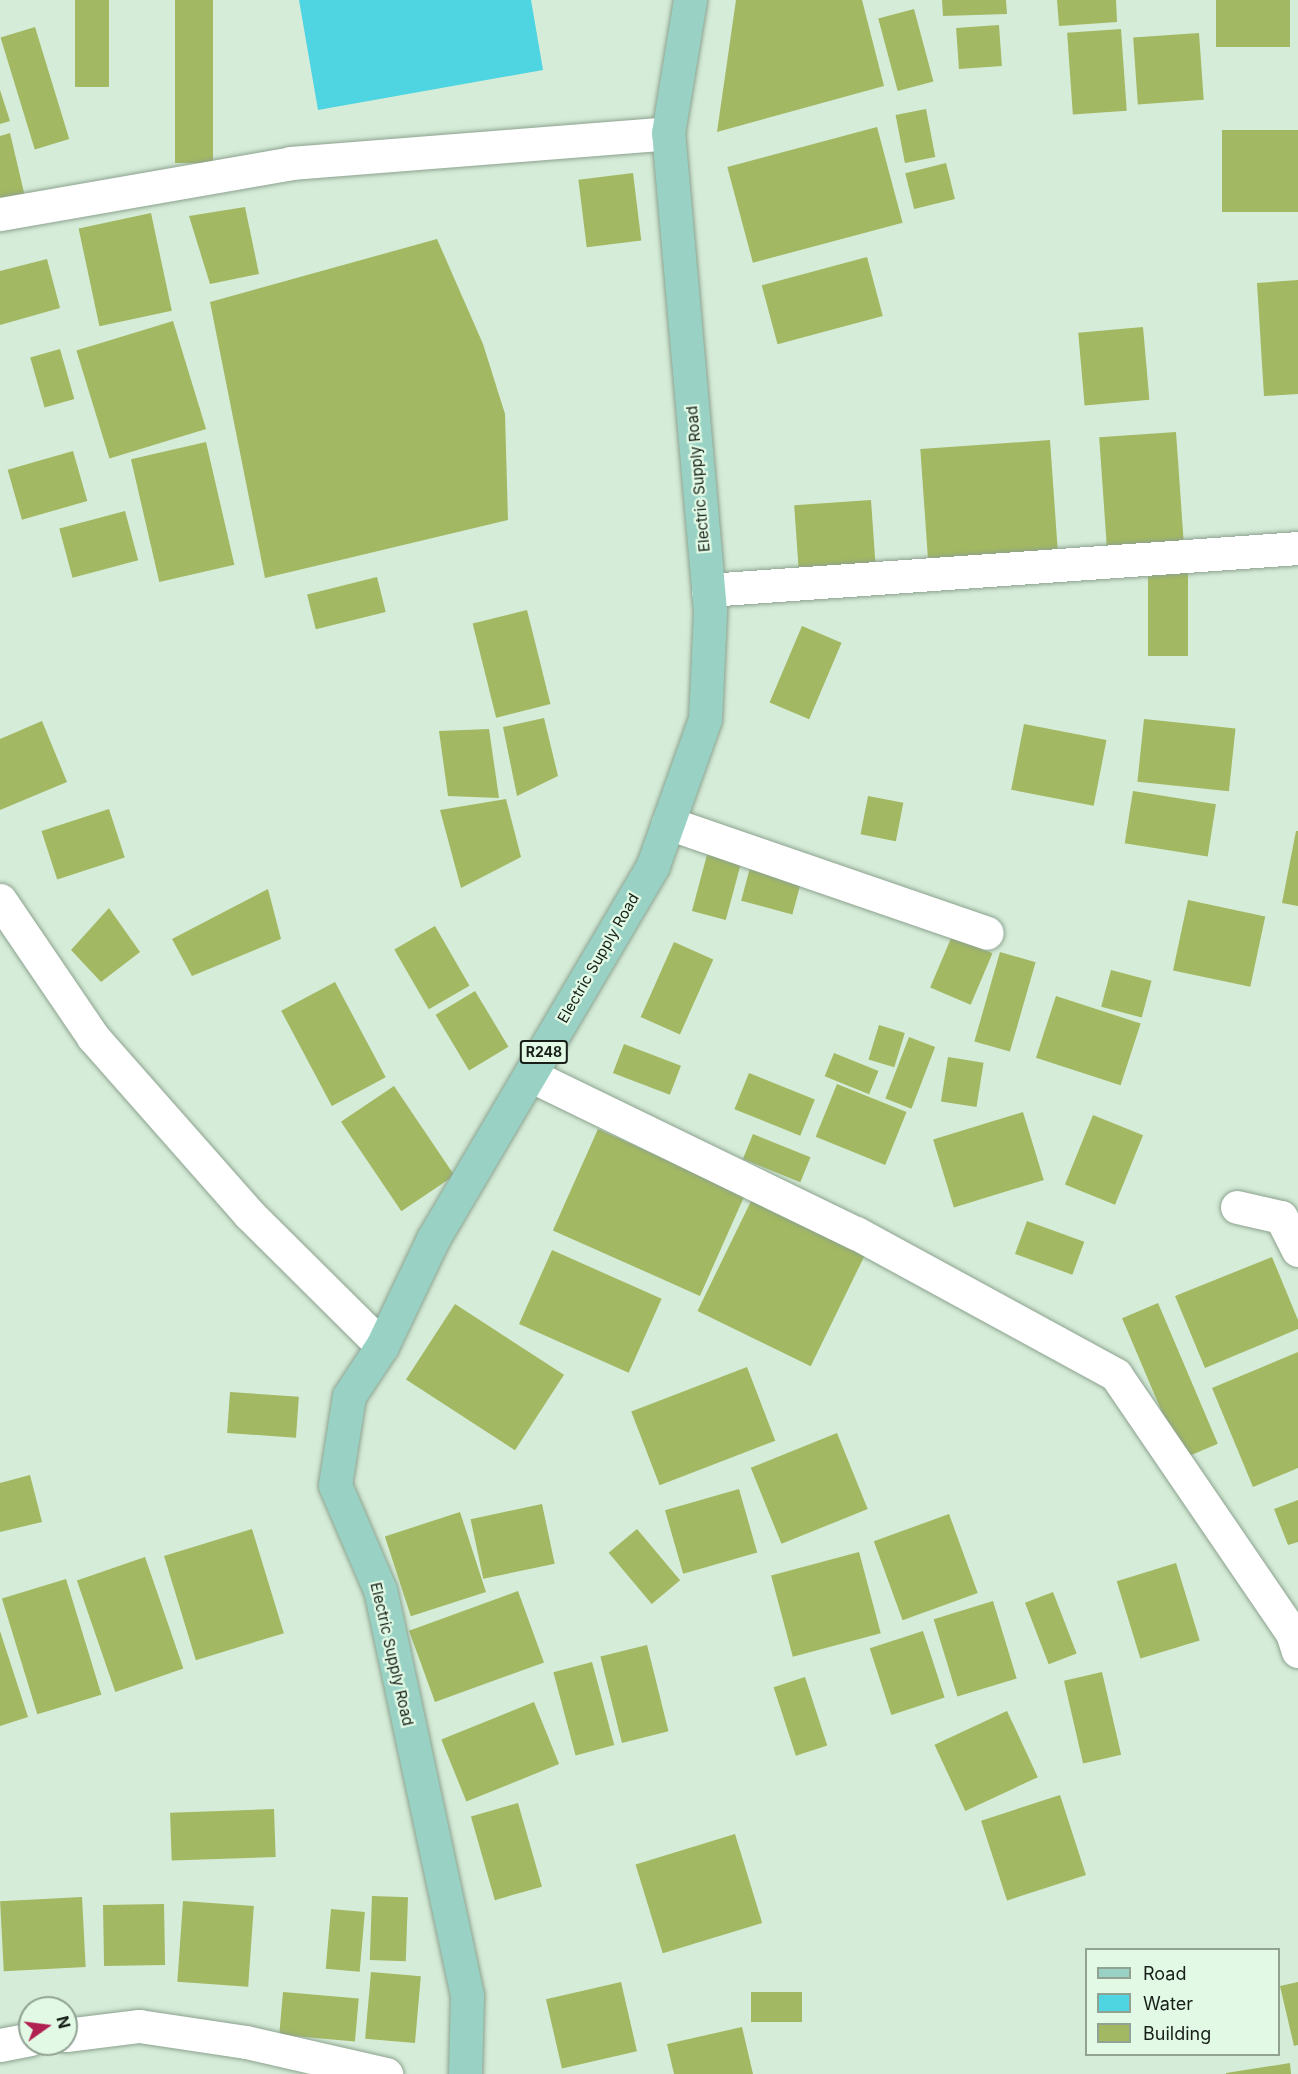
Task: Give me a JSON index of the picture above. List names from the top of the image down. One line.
{"streets":{"main road":["Electric Supply Road","R248"]},"legend":["Road","Water","Building"],"north":"right"}
